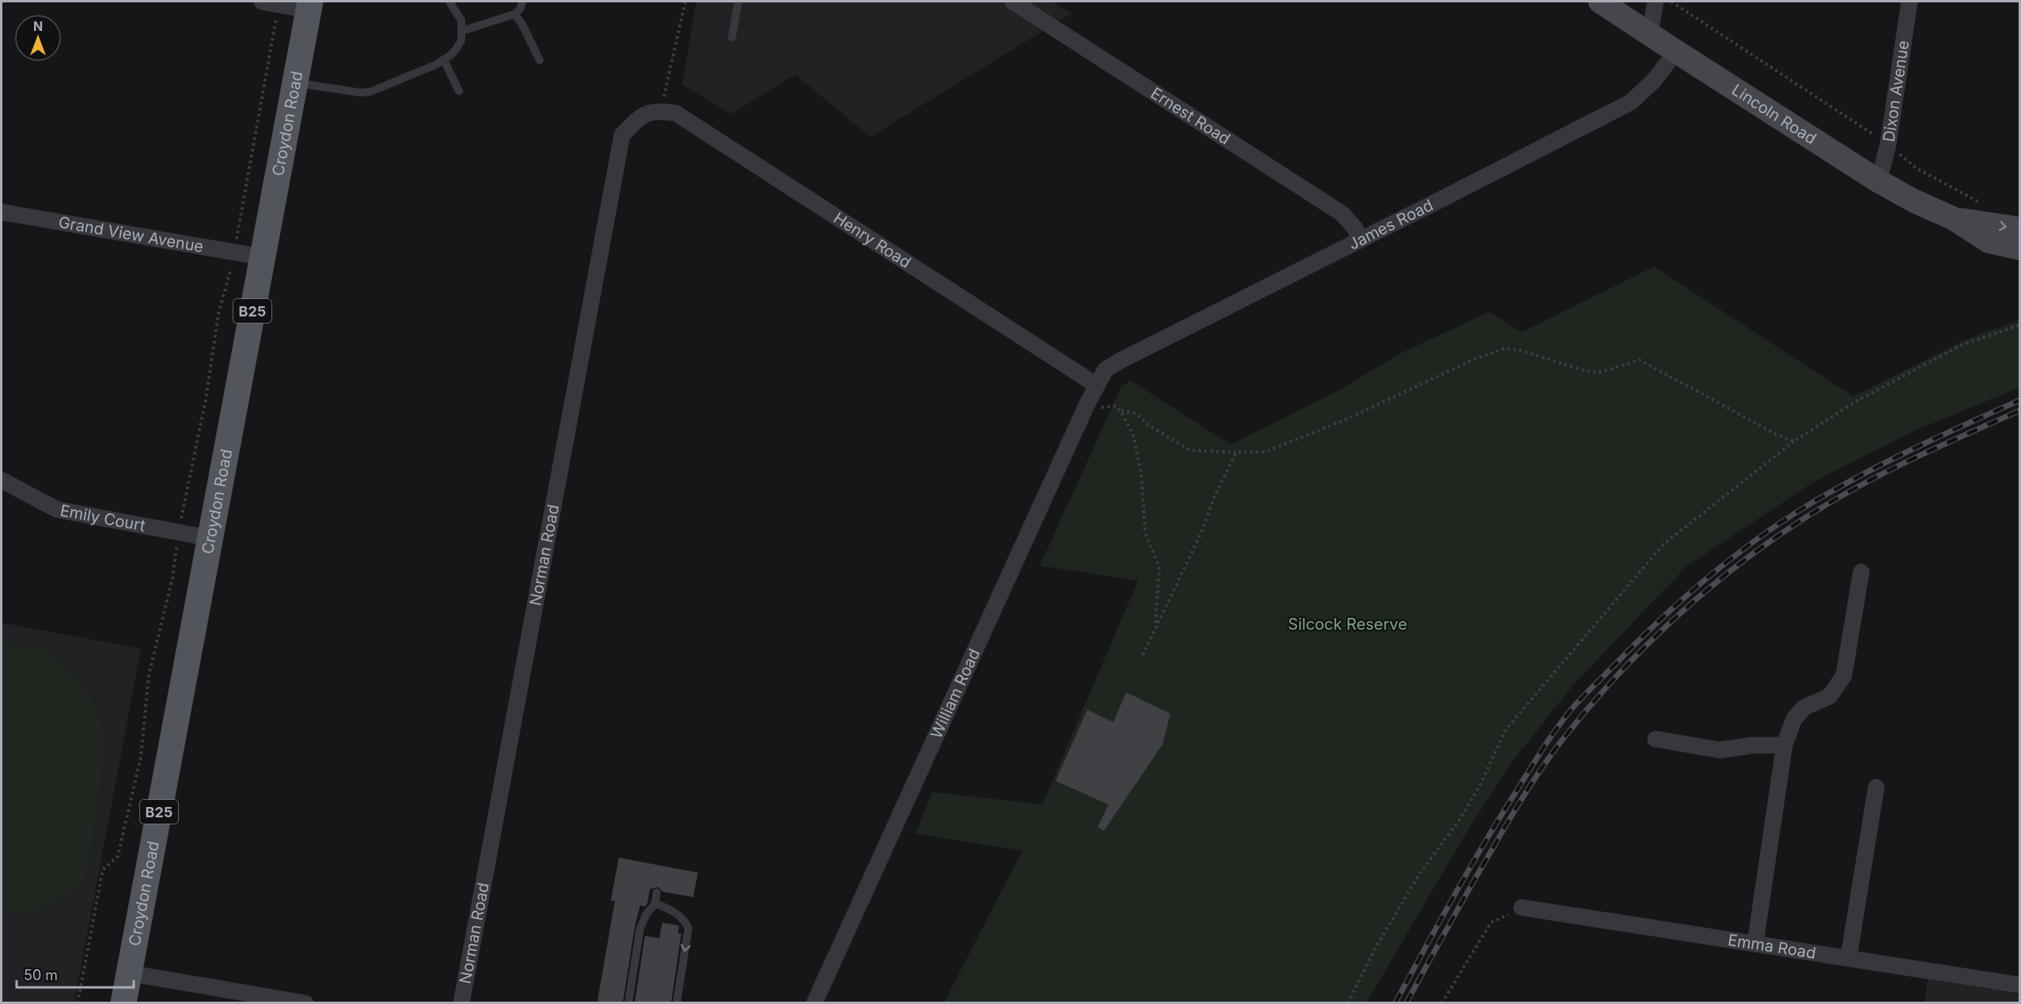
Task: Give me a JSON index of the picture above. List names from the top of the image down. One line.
{"streets":{"main road":["Lincoln Road","Croydon Road","B25"],"street":["Dixon Avenue","Ernest Road","James Road","Grand View Avenue","Henry Road","Emily Court","Norman Road","William Road","Emma Road"]},"crossings":[["Dixon Avenue","Lincoln Road"],["Lincoln Road","James Road"],["Ernest Road","James Road"],["Croydon Road","Grand View Avenue"],["Croydon Road","Emily Court"],["James Road","Henry Road"],["James Road","William Road"],["Henry Road","Norman Road"],["Henry Road","William Road"]],"parks":["Silcock Reserve"],"scale_bar":"50 m","north":"top"}
